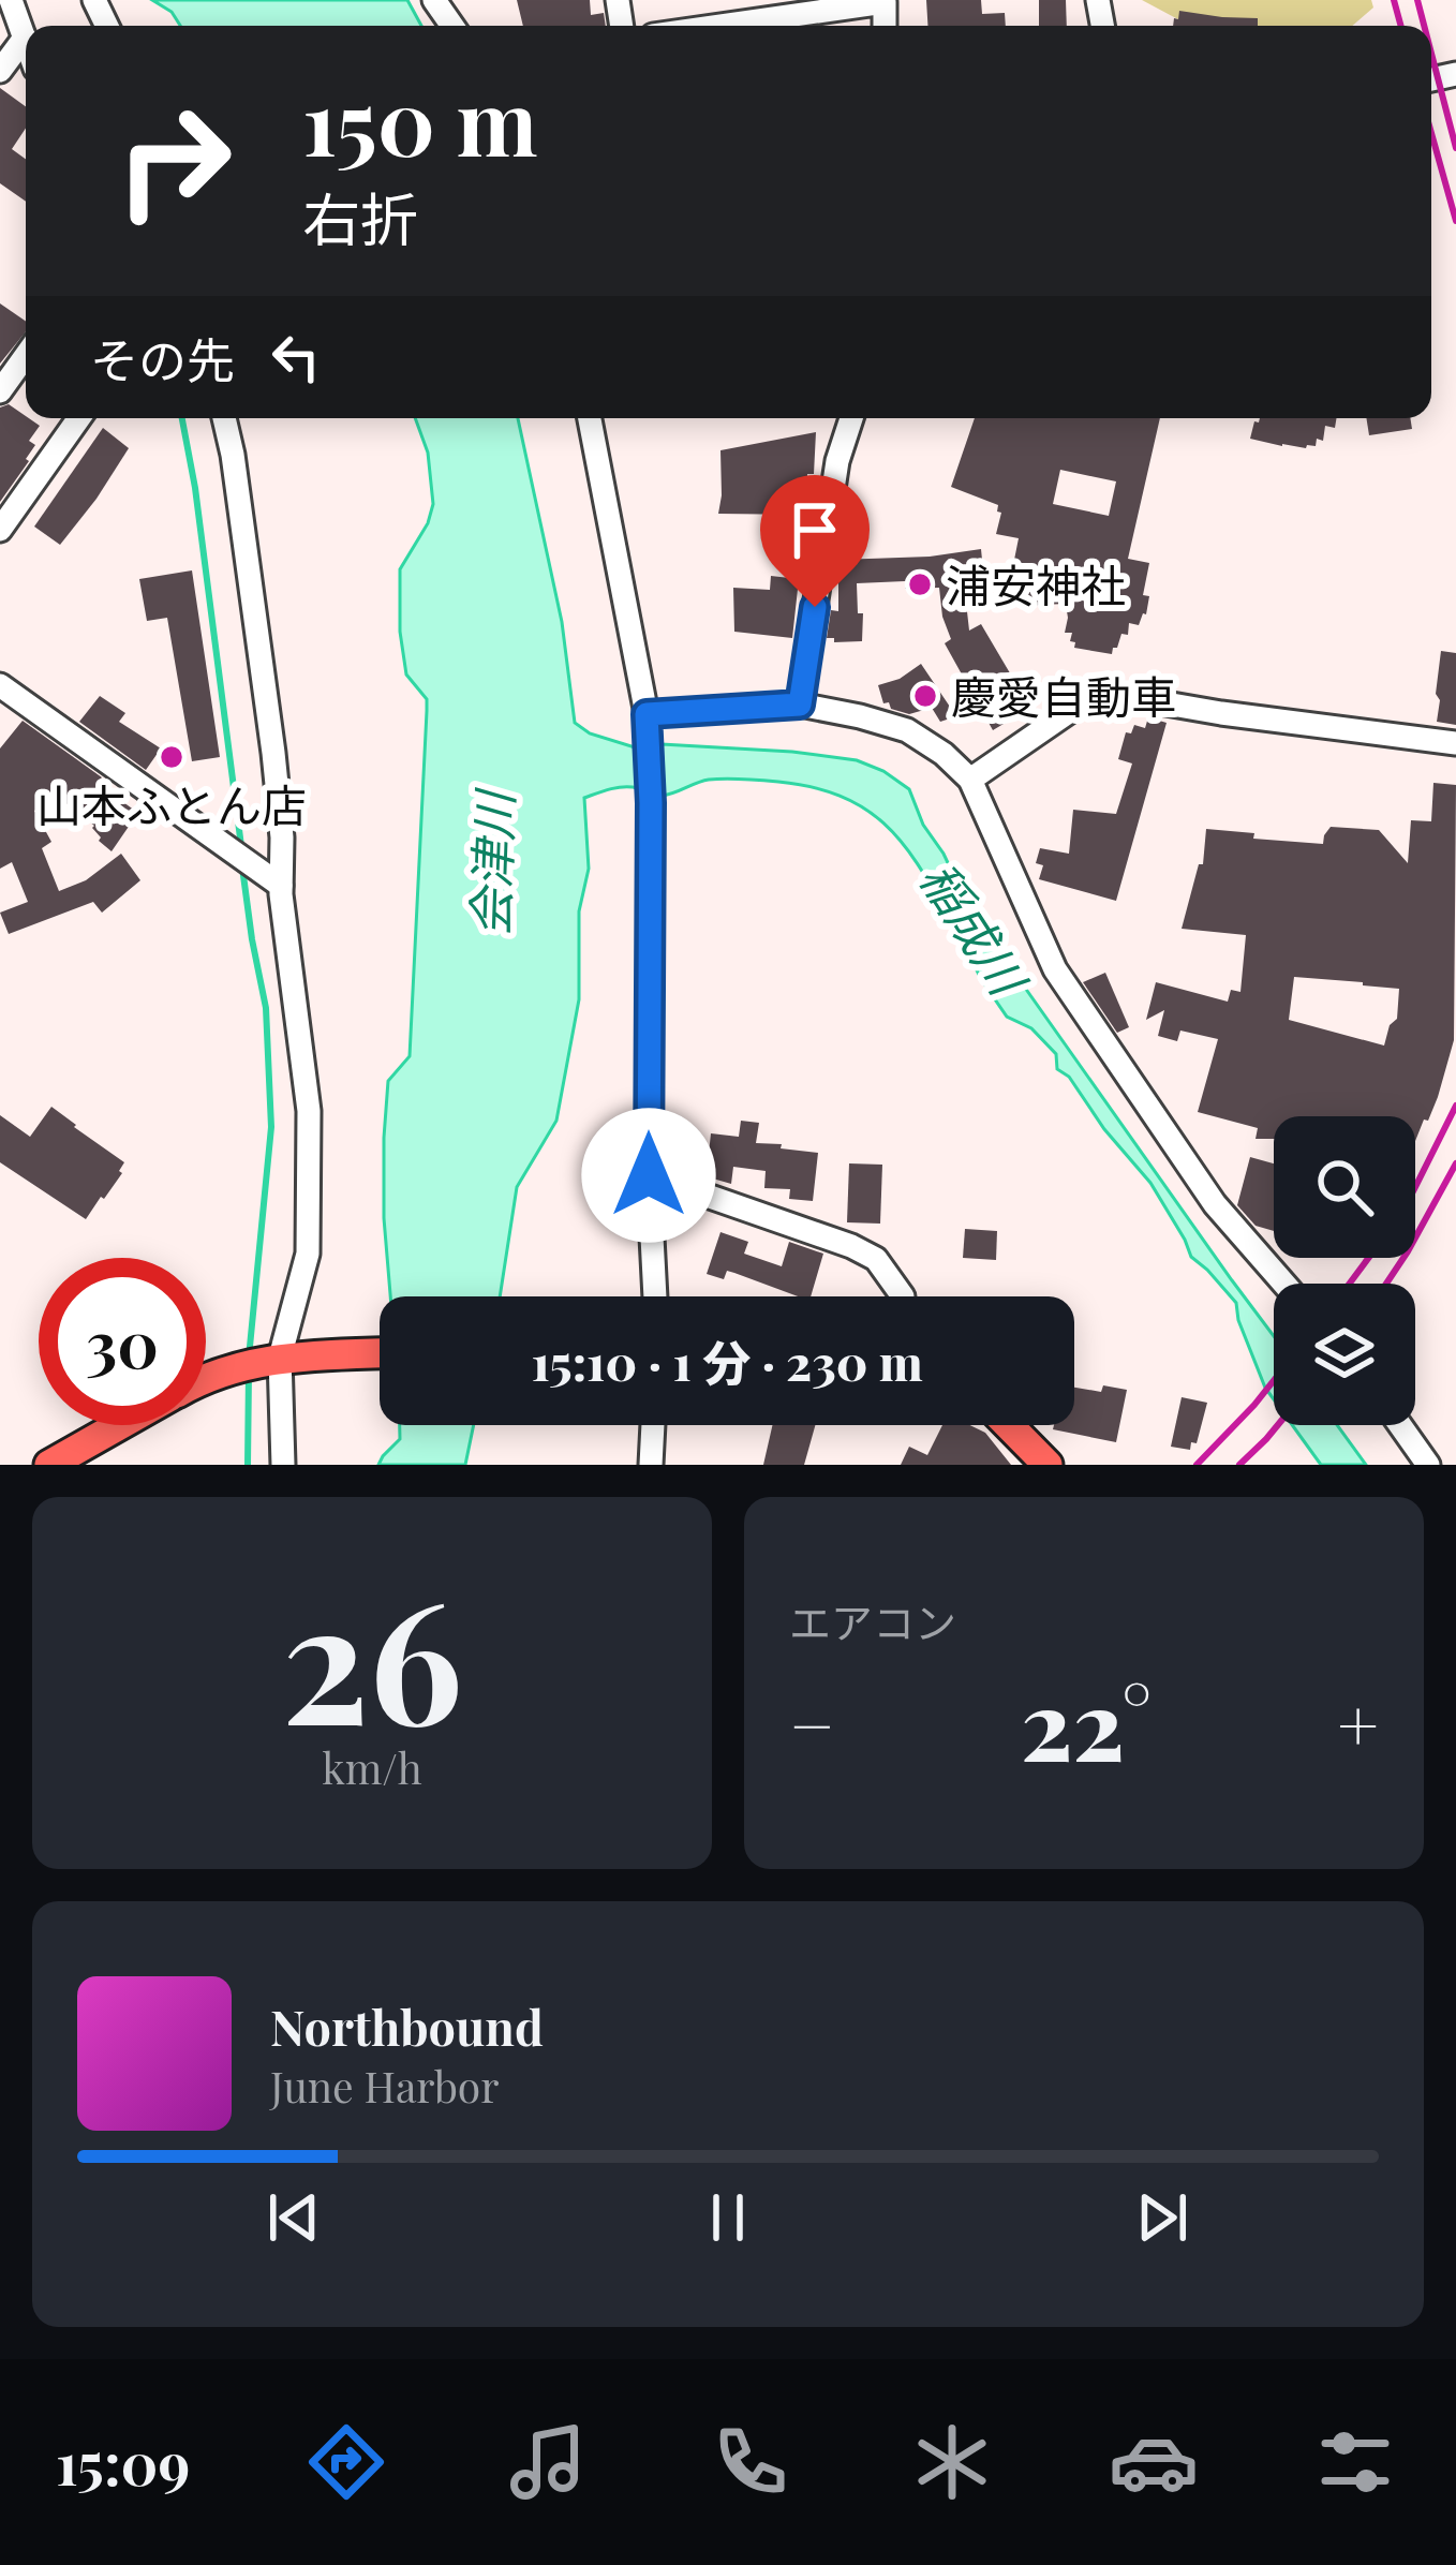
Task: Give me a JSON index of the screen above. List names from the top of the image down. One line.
{"water":["会津川","稲成川"],"places":["浦安神社","慶愛自動車","山本ふとん店"],"page":{"turn":["150 m","右折"],"then":"その先","limit":"30","trip":"15:10 · 1 分 · 230 m","tile":[["26","km/h"],"エアコン"],"heat":["−","22°","+"],"song":["Northbound","June Harbor"],"tabs":"15:09"}}
